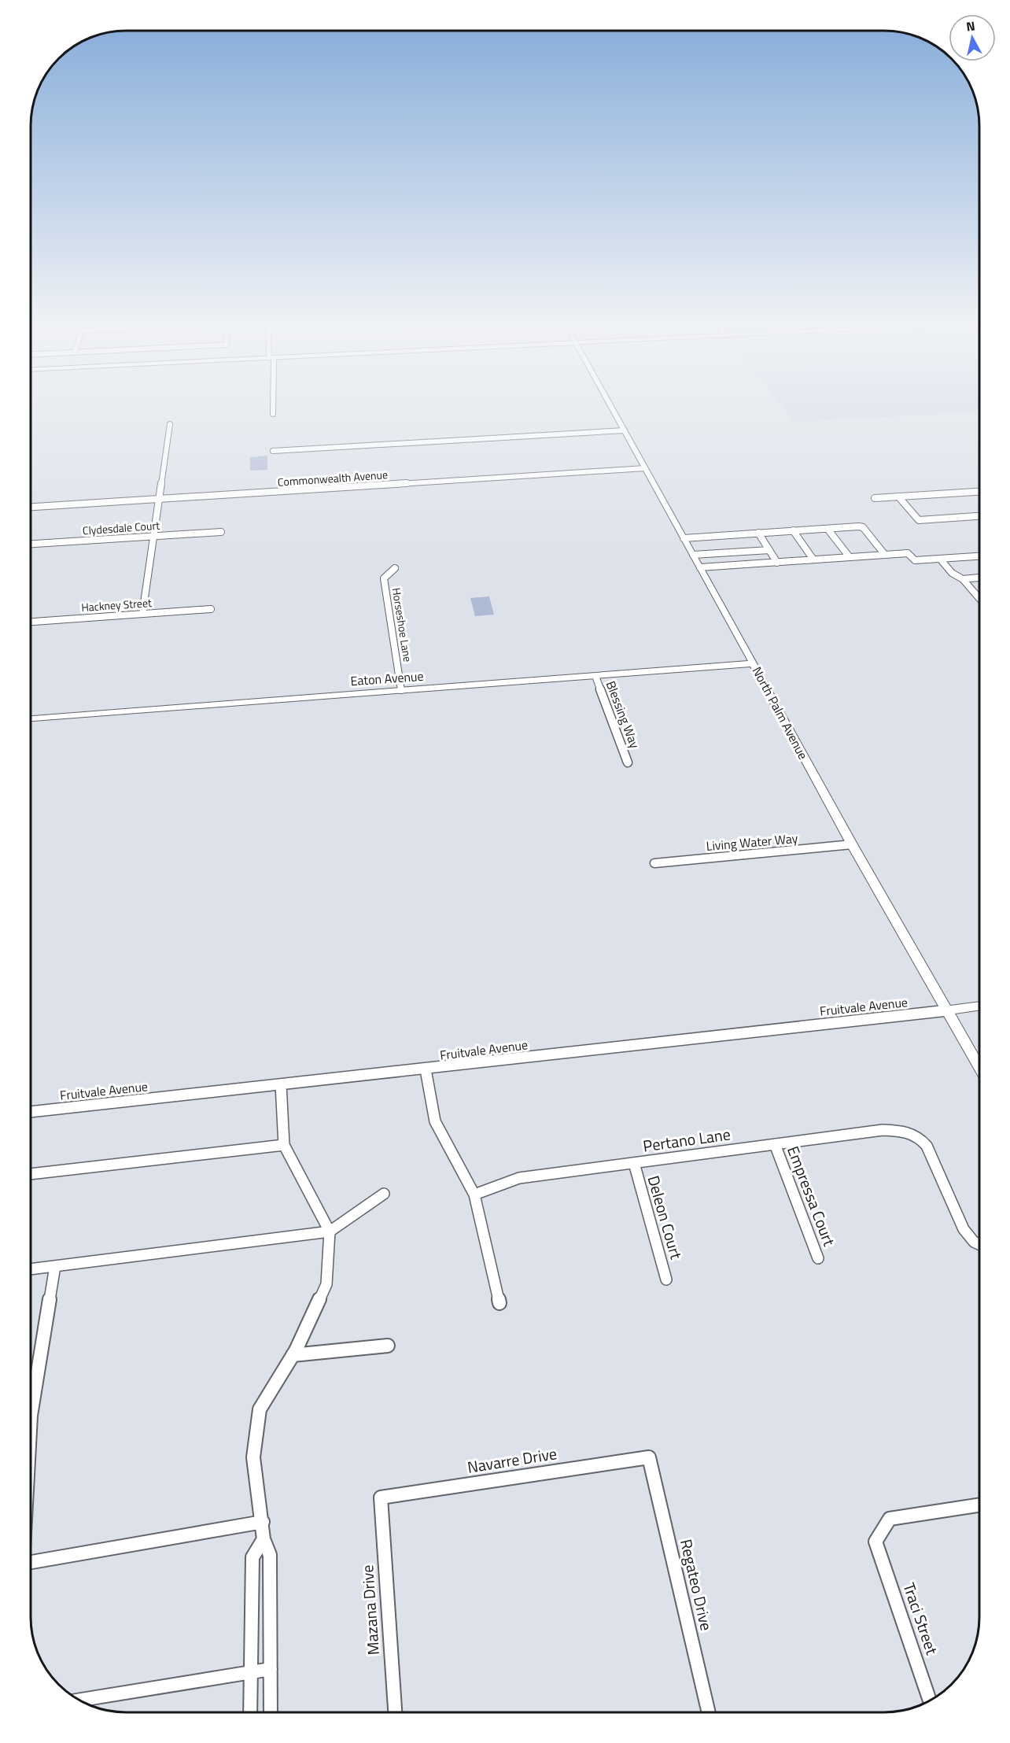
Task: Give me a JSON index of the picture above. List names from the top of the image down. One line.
{"streets":{"street":["Commonwealth Avenue","Clydesdale Court","Hackney Street","Horseshoe Lane","Eaton Avenue","North Palm Avenue","Blessing Way","Living Water Way","Fruitvale Avenue","Pertano Lane","Empressa Court","Deleon Court","Navarre Drive","Regateo Drive","Mazana Drive","Traci Street"]},"crossings":[["Commonwealth Avenue","North Palm Avenue"],["Horseshoe Lane","Eaton Avenue"],["Eaton Avenue","North Palm Avenue"],["Eaton Avenue","Blessing Way"],["North Palm Avenue","Living Water Way"],["North Palm Avenue","Fruitvale Avenue"],["Pertano Lane","Empressa Court"],["Pertano Lane","Deleon Court"],["Navarre Drive","Regateo Drive"],["Navarre Drive","Mazana Drive"]],"north":"top"}
